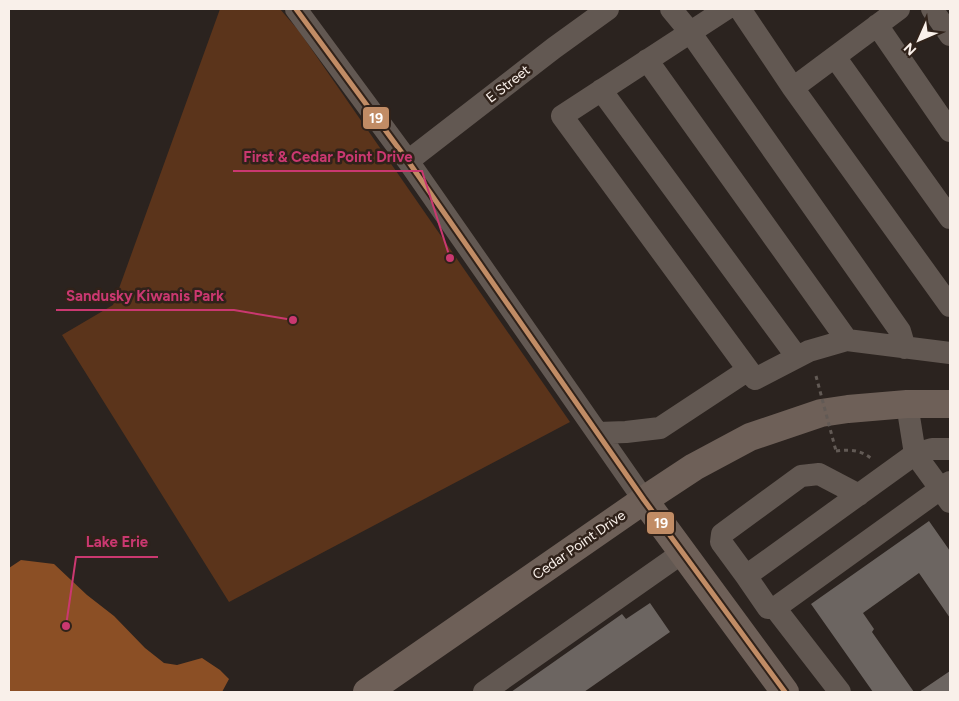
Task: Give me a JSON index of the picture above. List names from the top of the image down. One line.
{"streets":{"main road":["Cedar Point Drive"],"street":["E Street"]},"places":["First & Cedar Point Drive","Sandusky Kiwanis Park","Lake Erie"],"lines":["transit line 19"],"north":"bottom left"}
